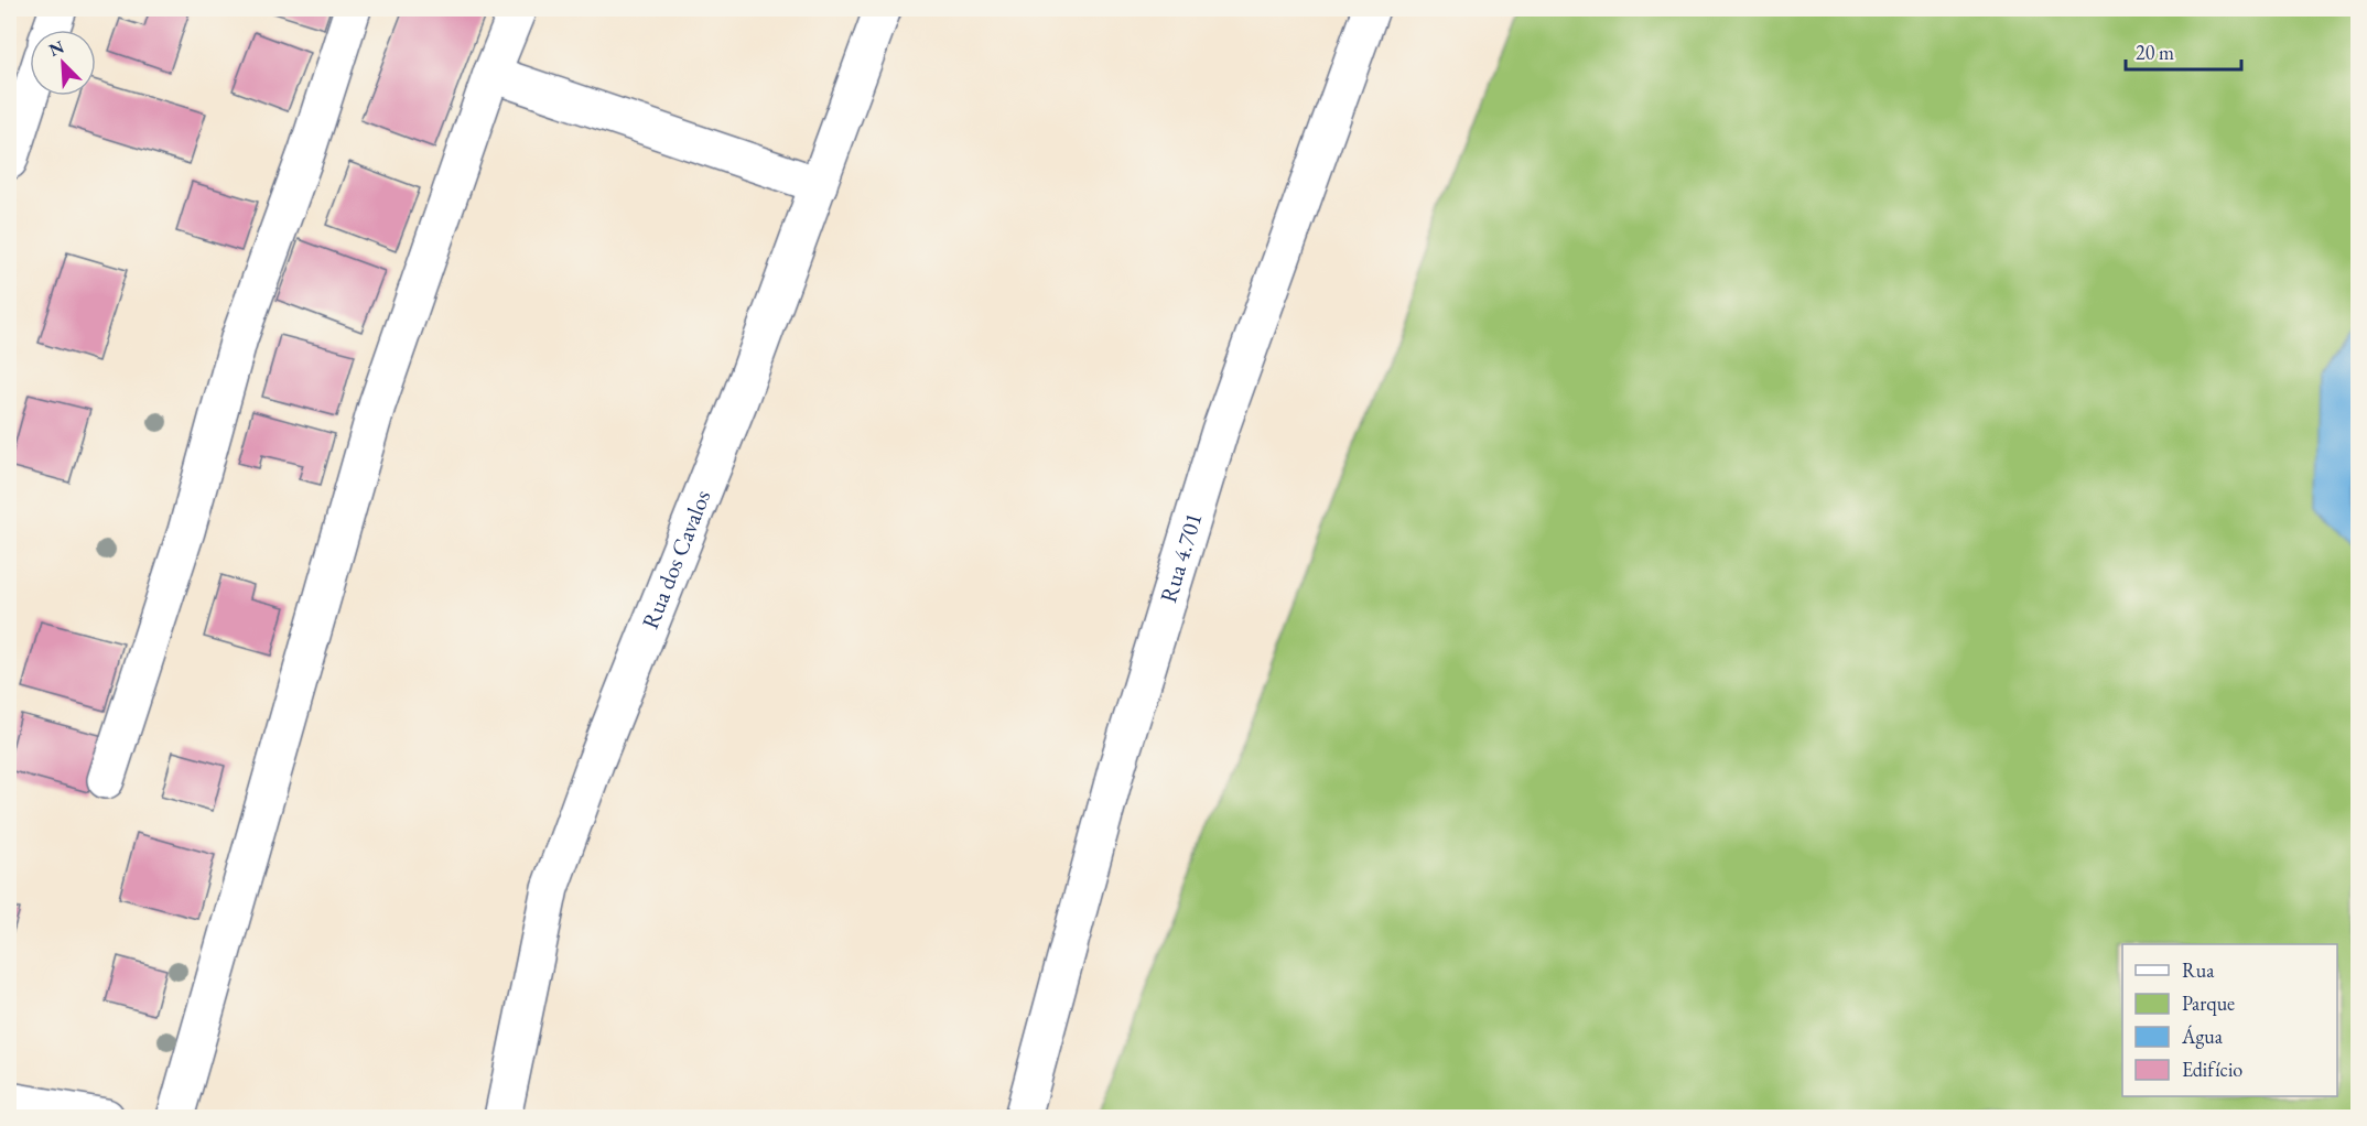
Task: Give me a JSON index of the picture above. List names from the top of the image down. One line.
{"streets":{"street":["Rua dos Cavalos","Rua 4.701"]},"legend":["Rua","Parque","Água","Edifício"],"scale_bar":"20 m","north":"top left"}
